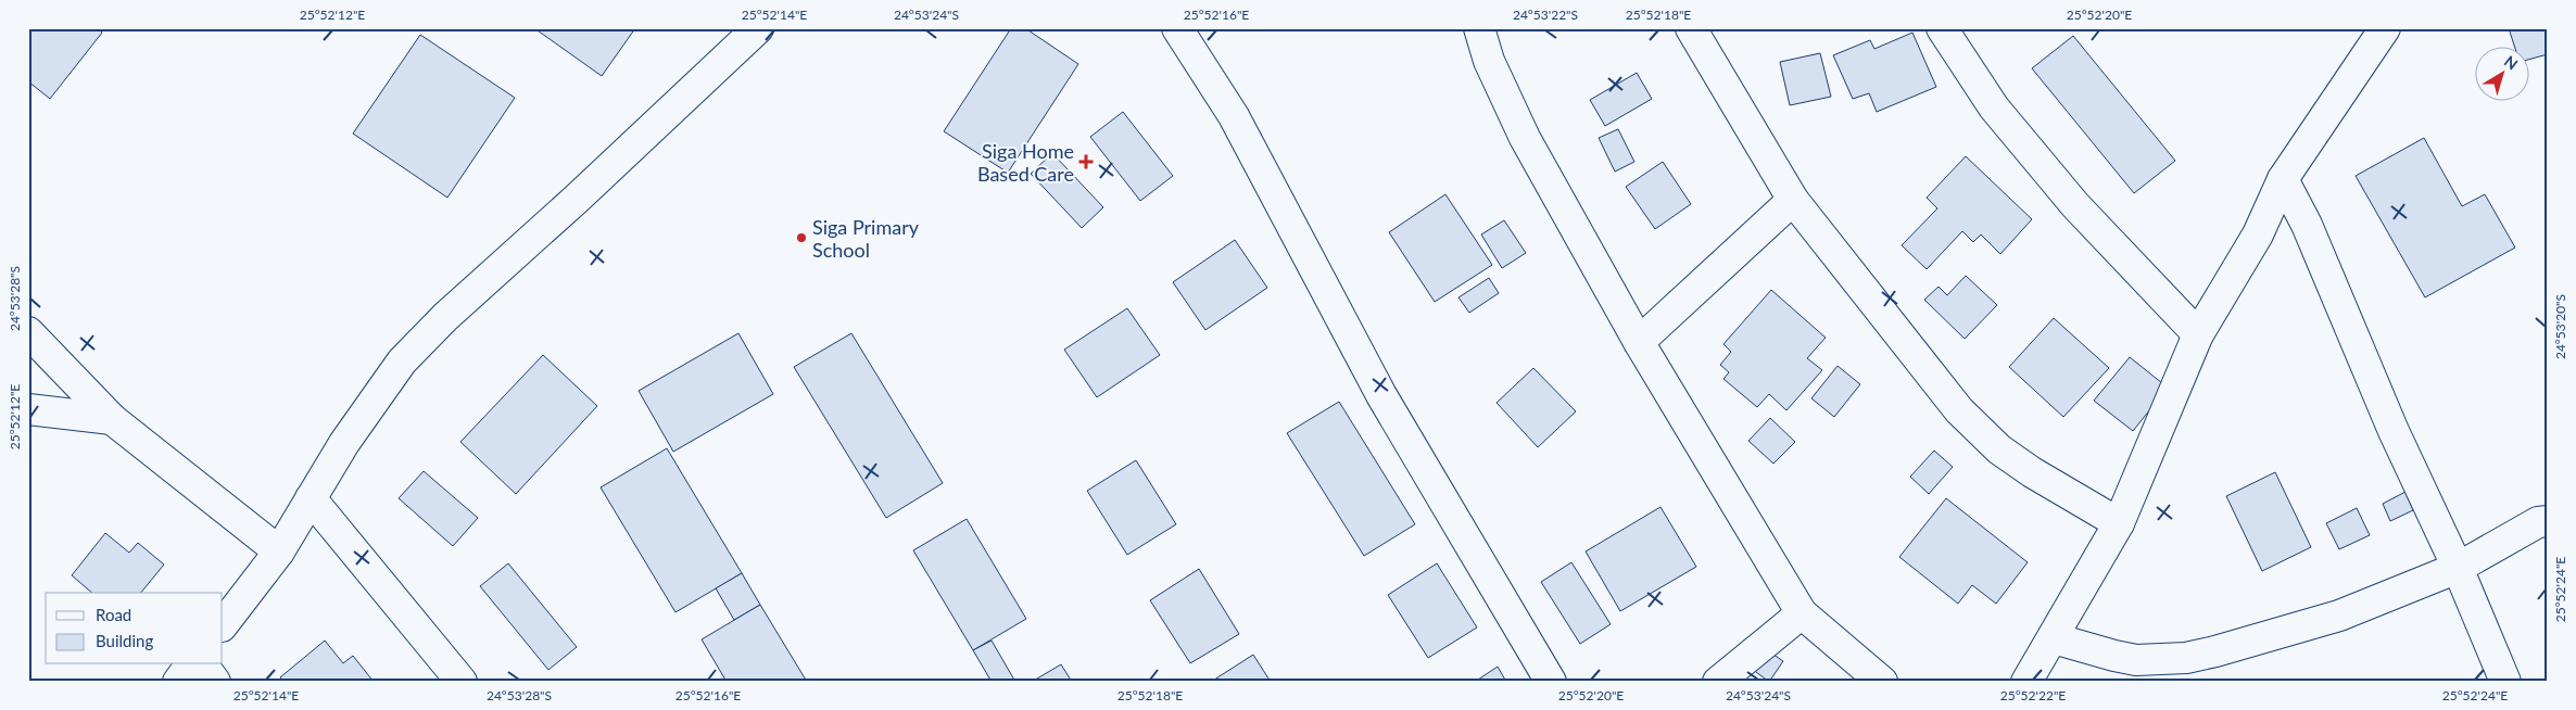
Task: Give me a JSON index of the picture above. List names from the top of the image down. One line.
{"places":{"health":["Siga Home Based Care"],"other":["Siga Primary School"]},"legend":["Road","Building"],"north":"top right","coordinates":["25°52'12\"E","25°52'14\"E","24°53'24\"S","25°52'16\"E","24°53'22\"S","25°52'18\"E","25°52'20\"E","24°53'28\"S","24°53'20\"S","25°52'24\"E","25°52'22\"E"]}
